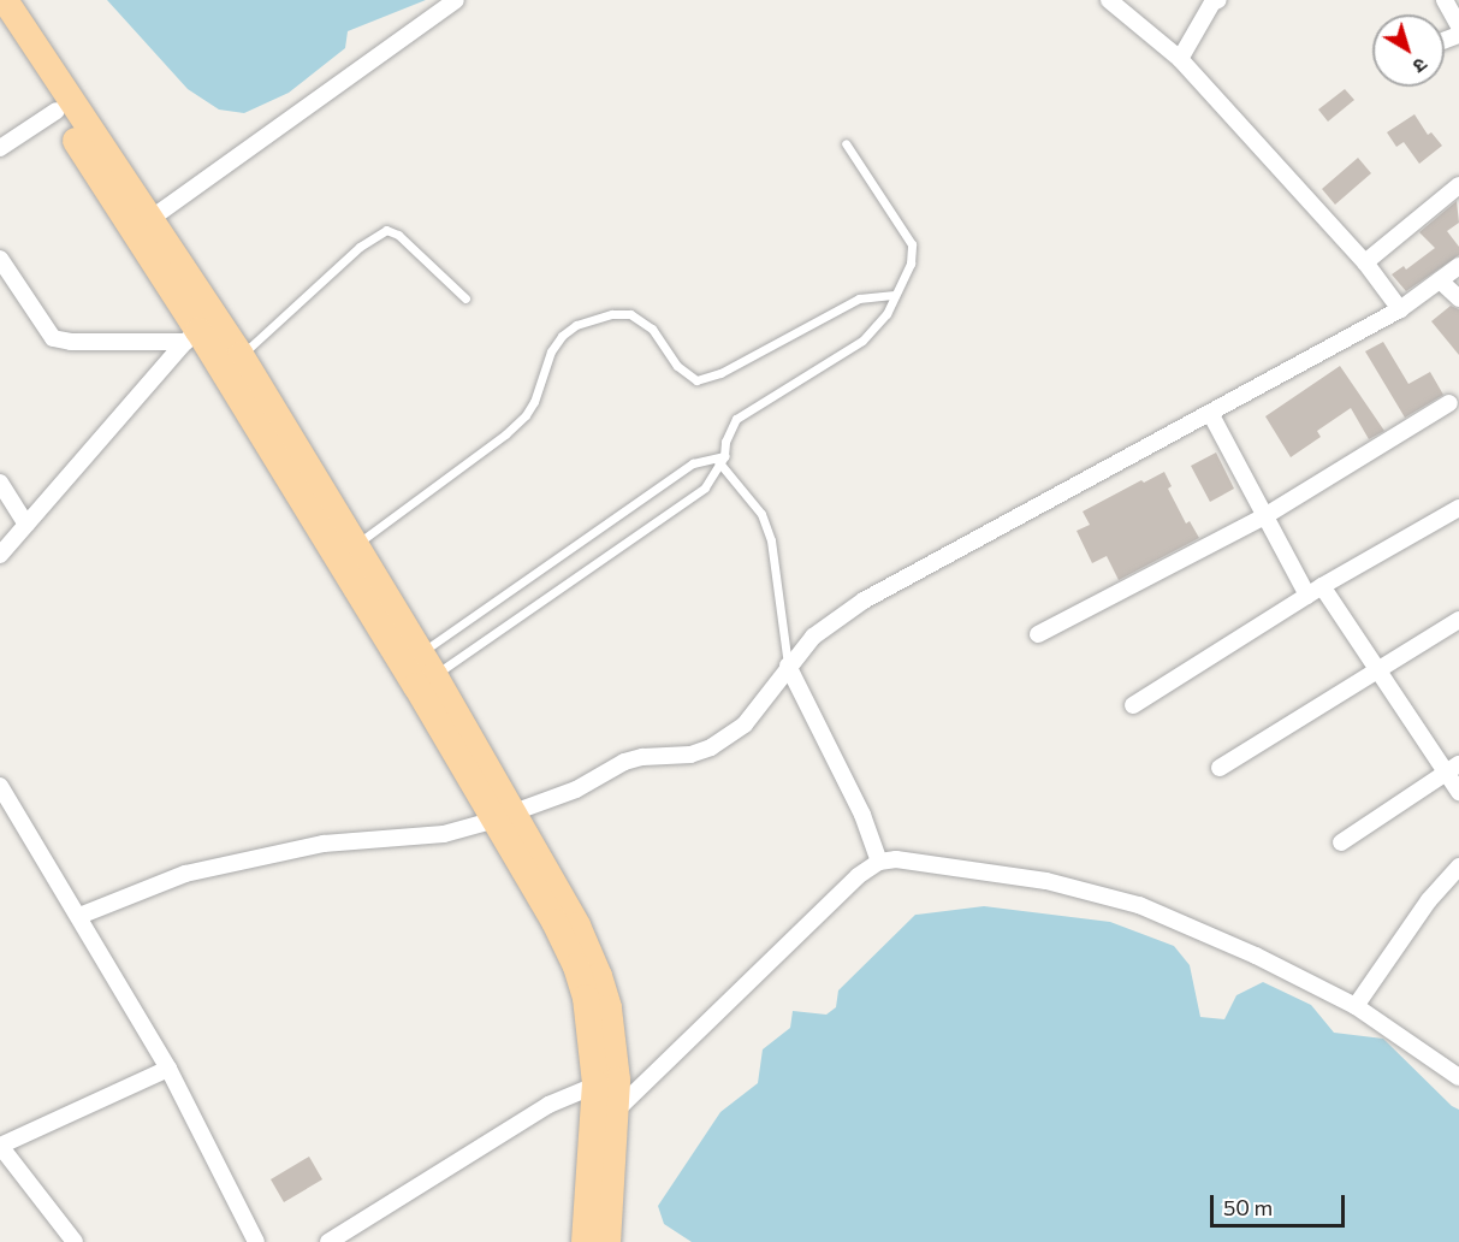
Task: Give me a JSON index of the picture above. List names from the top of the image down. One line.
{"scale_bar":"50 m","north":"bottom right"}
